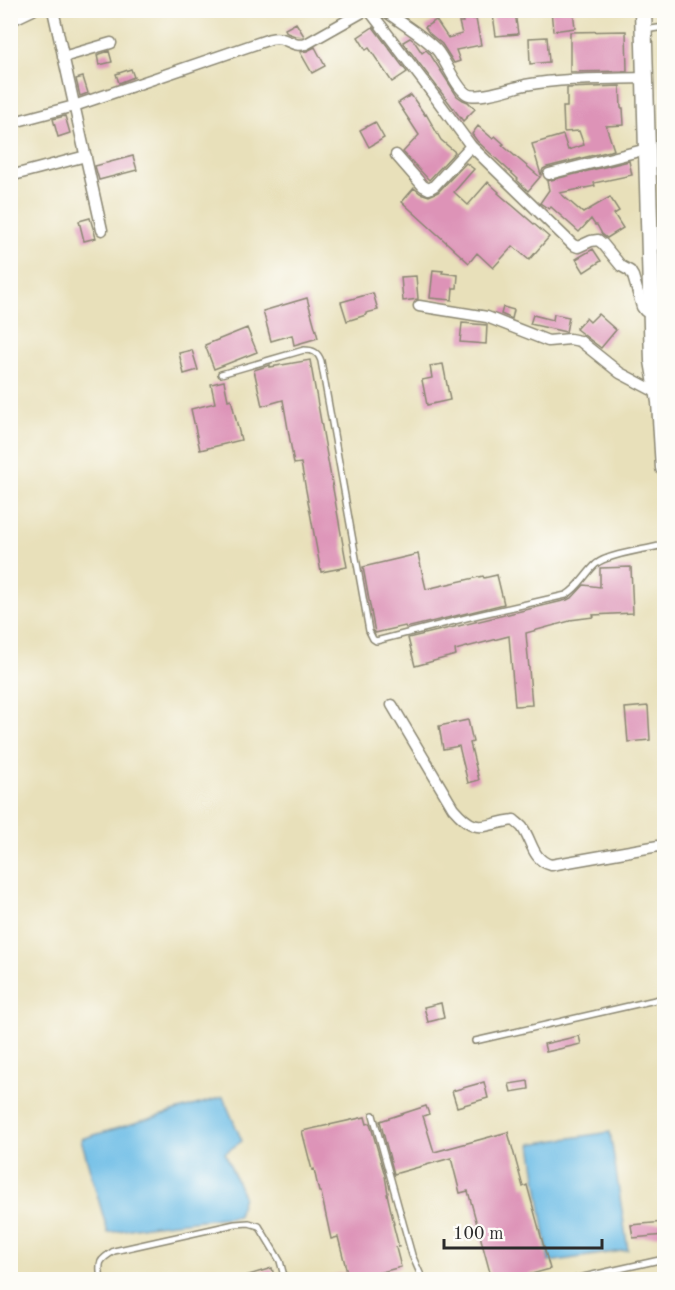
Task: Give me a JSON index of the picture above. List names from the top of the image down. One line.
{"scale_bar":"100 m"}
